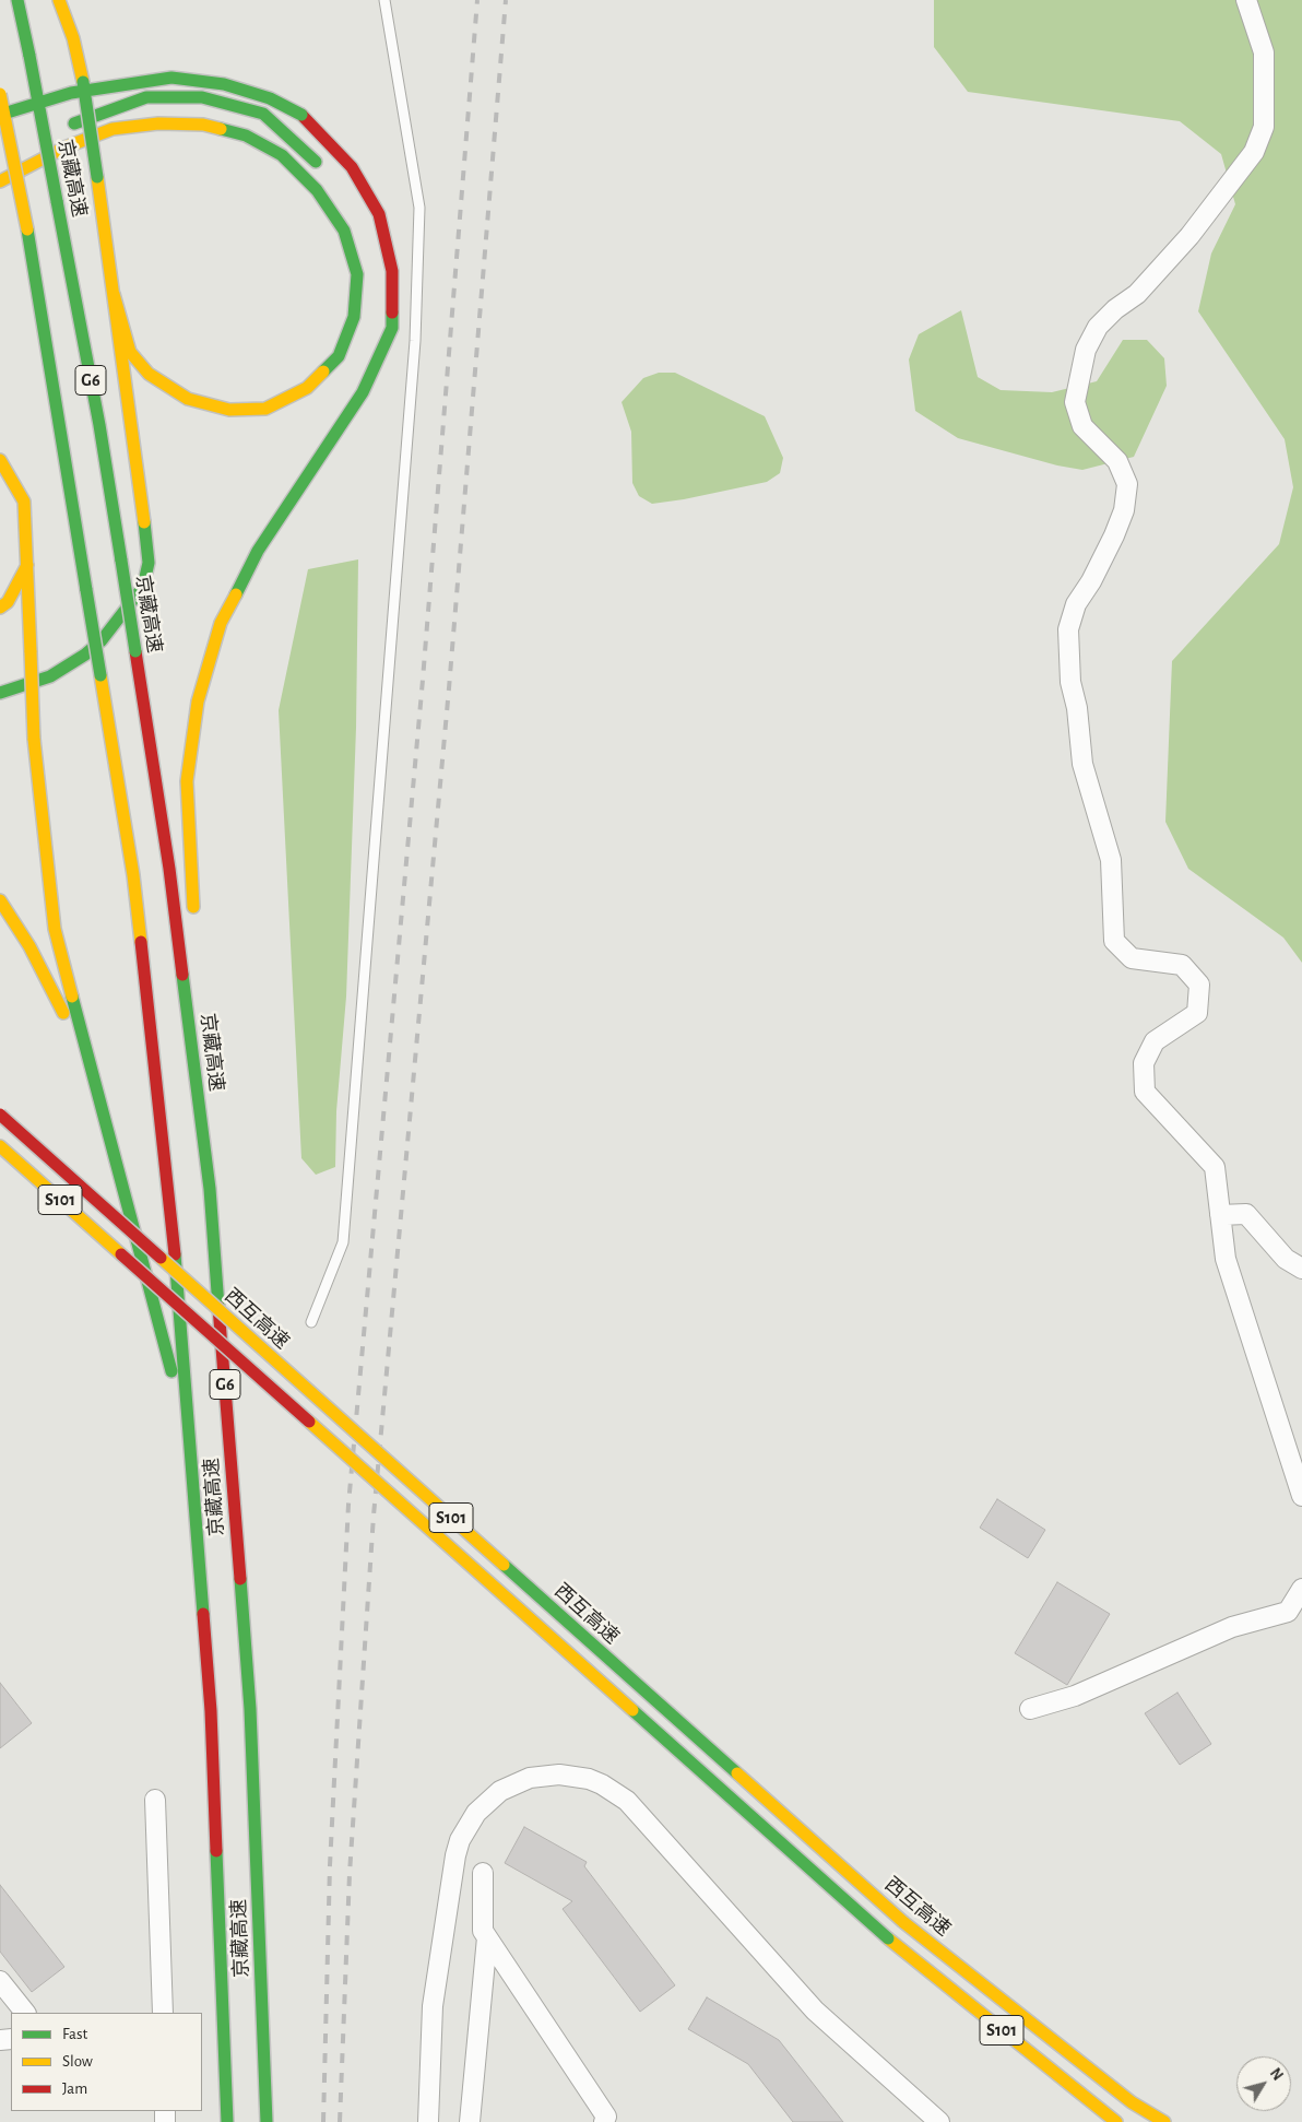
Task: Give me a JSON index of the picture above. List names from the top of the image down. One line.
{"streets":{"highway":["京藏高速","G6","S101","西互高速"]},"legend":["Fast","Slow","Jam"],"north":"top right"}
